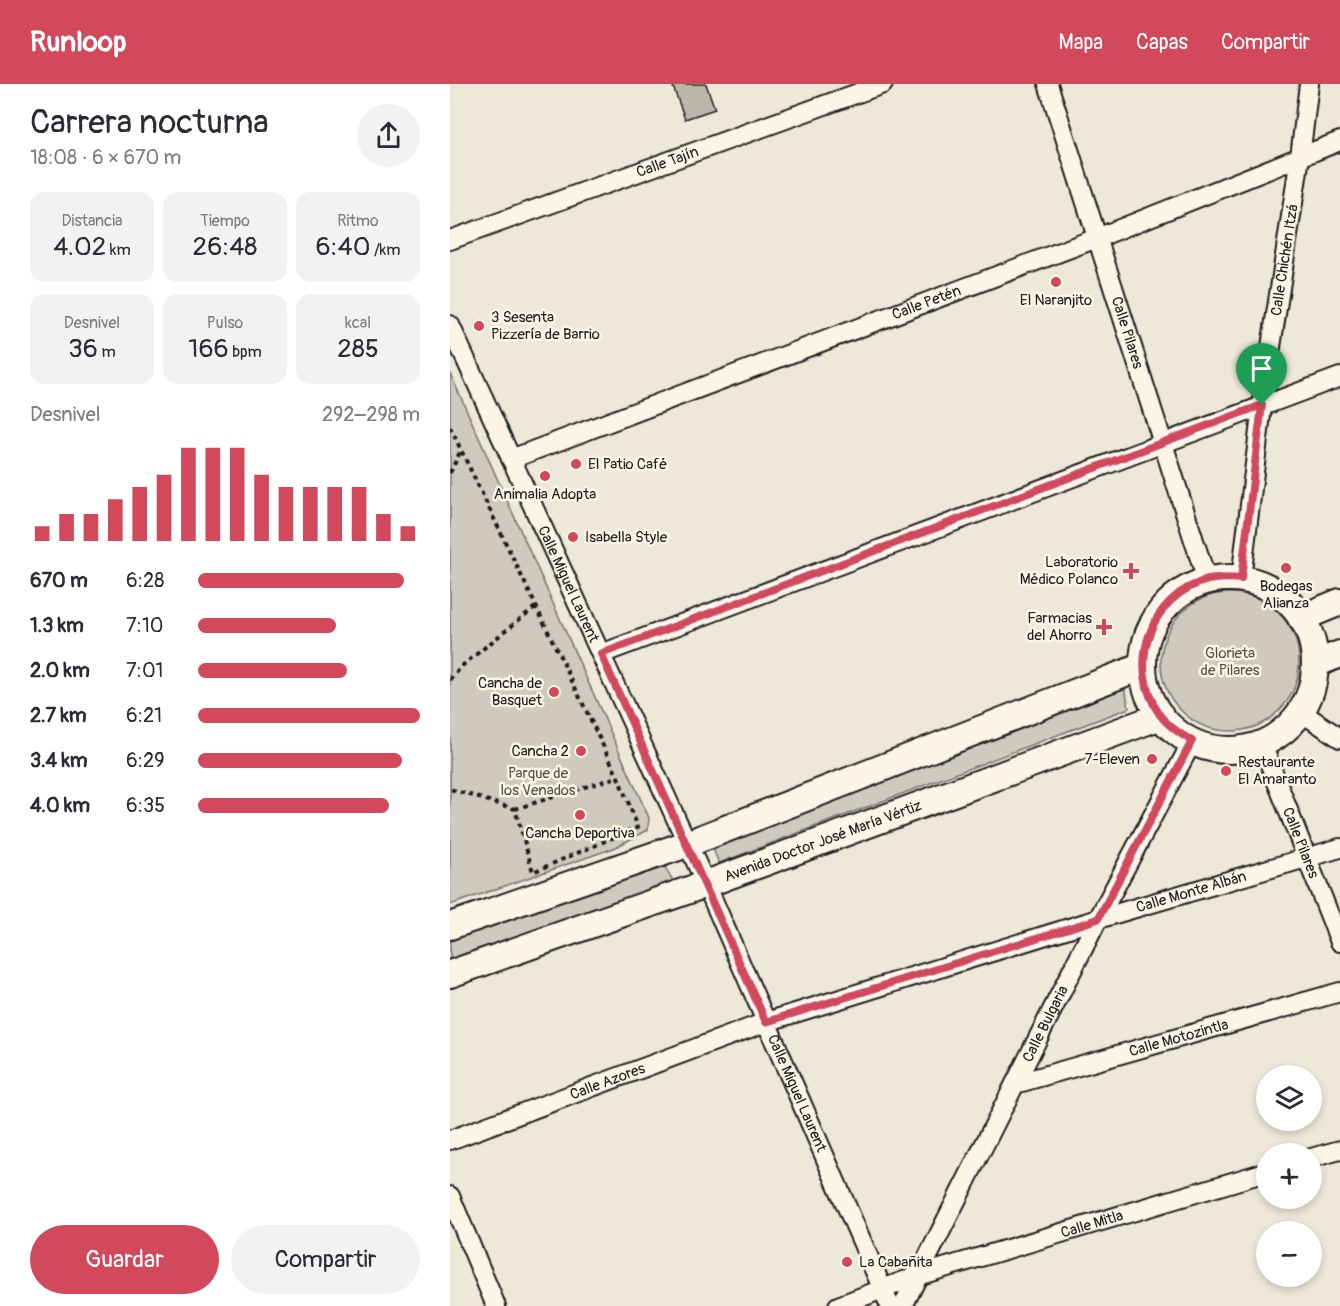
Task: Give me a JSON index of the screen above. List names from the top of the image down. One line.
{"streets":{"main road":["Avenida Doctor José María Vértiz"],"street":["Calle Tajín","Calle Chichén Itzá","Calle Petén","Calle Pilares","Calle Miguel Laurent","Calle Monte Albán","Calle Bulgaria","Calle Motozintla","Calle Azores","Calle Mitla"]},"crossings":[["Calle Chichén Itzá","Calle Petén"],["Calle Chichén Itzá","Calle Pilares"],["Calle Chichén Itzá","Avenida Doctor José María Vértiz"],["Calle Chichén Itzá","Calle Bulgaria"],["Calle Petén","Calle Pilares"],["Calle Petén","Calle Miguel Laurent"],["Calle Pilares","Avenida Doctor José María Vértiz"],["Calle Pilares","Calle Monte Albán"],["Calle Pilares","Calle Bulgaria"],["Calle Miguel Laurent","Avenida Doctor José María Vértiz"],["Calle Miguel Laurent","Calle Monte Albán"],["Calle Miguel Laurent","Calle Azores"],["Calle Miguel Laurent","Calle Mitla"],["Avenida Doctor José María Vértiz","Calle Bulgaria"],["Calle Monte Albán","Calle Bulgaria"],["Calle Monte Albán","Calle Azores"],["Calle Bulgaria","Calle Motozintla"],["Calle Bulgaria","Calle Mitla"]],"parks":["Glorieta de Pilares","Parque de los Venados"],"places":{"other":["El Naranjito","3 Sesenta Pizzería de Barrio","El Patio Café","Animalia Adopta","Isabella Style","Bodegas Alianza","Cancha de Basquet","Cancha 2","7-Eleven","Restaurante El Amaranto","Cancha Deportiva","La Cabañita"],"health":["Laboratorio Médico Polanco","Farmacias del Ahorro"]},"page":{"header":"Runloop","nav":["Mapa","Capas","Compartir"],"heading":["Carrera nocturna","18:08 · 6 × 670 m"],"stats":[["Distancia","4.02 km"],["Tiempo","26:48"],["Ritmo","6:40 /km"],["Desnivel","36 m"],["Pulso","166 bpm"],["kcal","285"]],"chart":["Desnivel","292–298 m"],"list":[{"name":"670 m","note":"6:28"},{"name":"1.3 km","note":"7:10"},{"name":"2.0 km","note":"7:01"},{"name":"2.7 km","note":"6:21"},{"name":"3.4 km","note":"6:29"},{"name":"4.0 km","note":"6:35"}],"map_buttons":["+","−"],"buttons":["Guardar","Compartir"]}}
